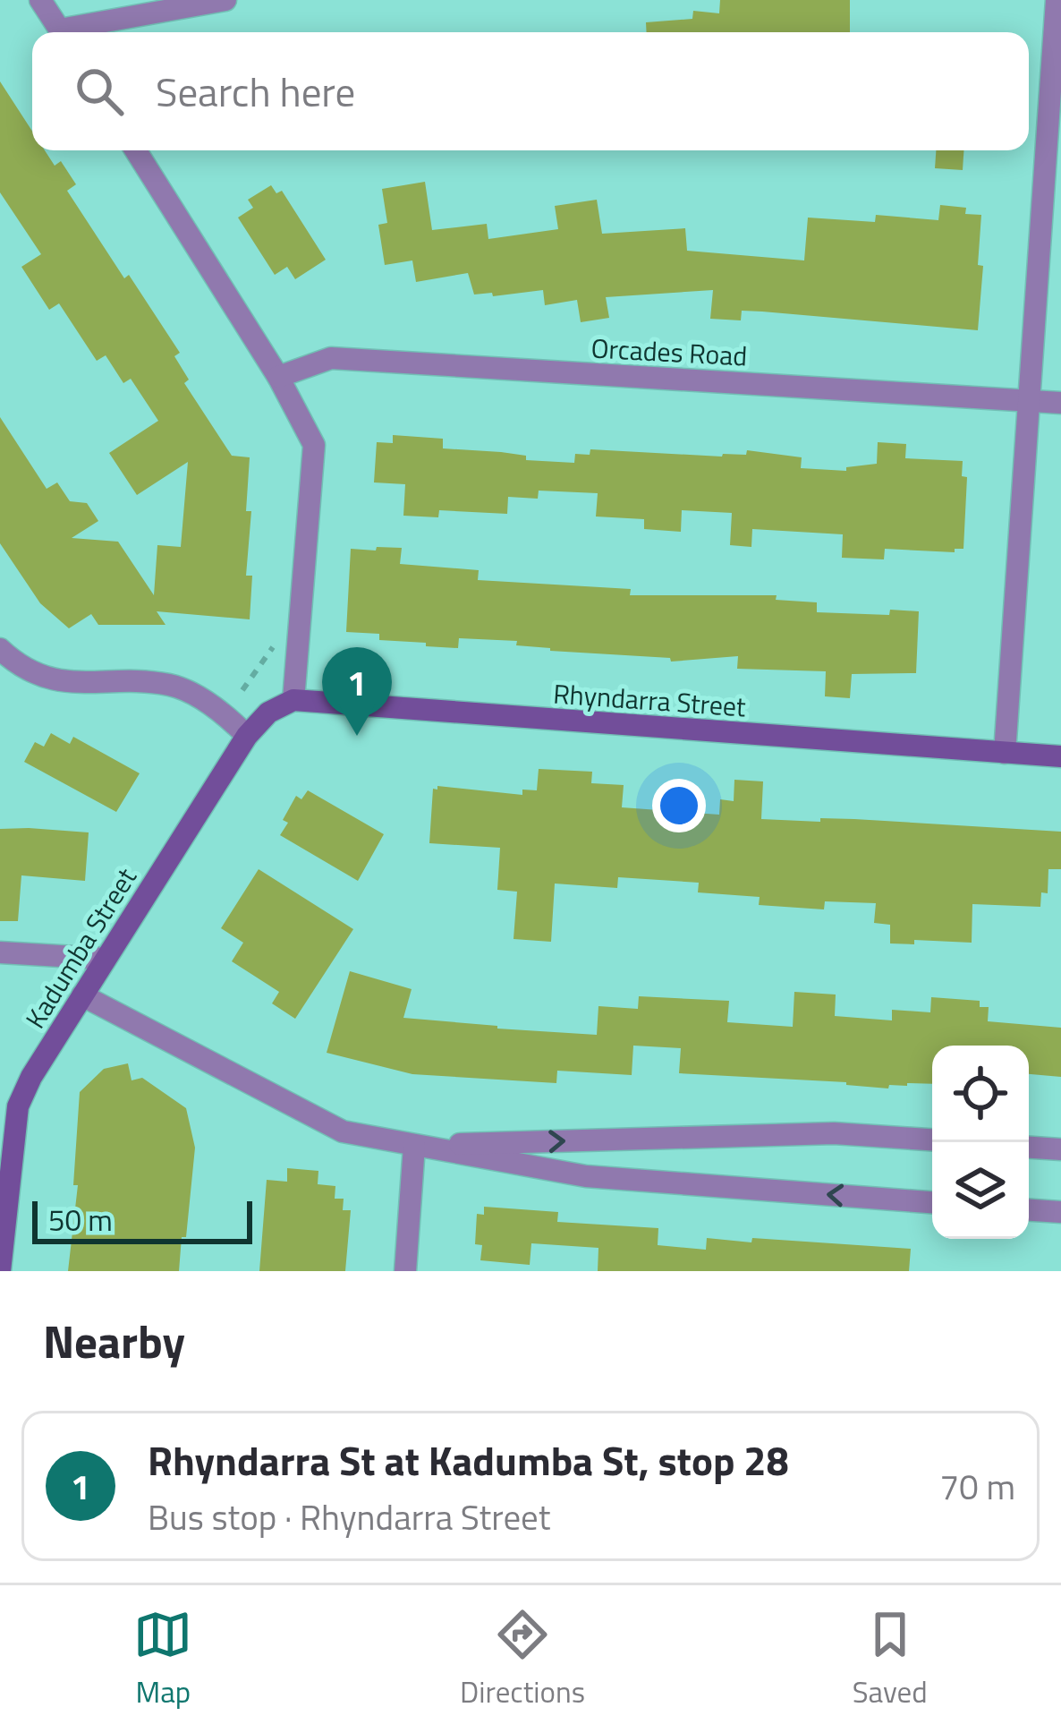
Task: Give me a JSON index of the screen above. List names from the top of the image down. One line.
{"streets":{"street":["Orcades Road","Rhyndarra Street","Kadumba Street"]},"scale_bar":"50 m","page":{"search":"Search here","pins":"1","scale":"50 m","heading":"Nearby","list":[{"mark":"1","name":"Rhyndarra St at Kadumba St, stop 28","note":"Bus stop · Rhyndarra Street","value":"70 m"}],"nav":["Map","Directions","Saved"]}}
